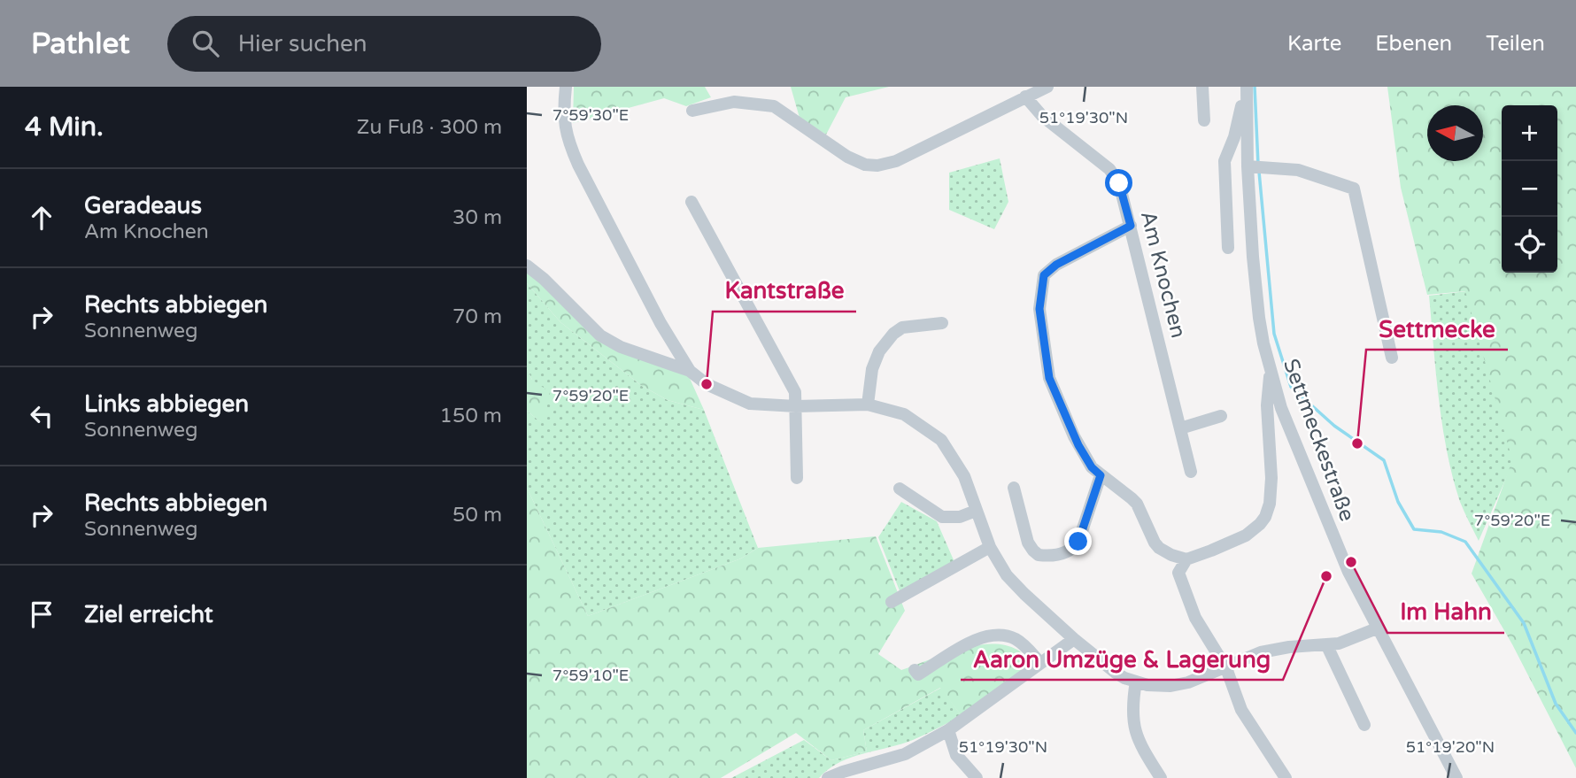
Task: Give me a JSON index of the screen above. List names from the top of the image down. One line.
{"streets":{"street":["Am Knochen","Settmeckestraße"]},"places":["Kantstraße","Settmecke","Im Hahn","Aaron Umzüge & Lagerung"],"north":"left","page":{"header":"Pathlet","search":"Hier suchen","nav":["Karte","Ebenen","Teilen"],"heading":["4 Min.","Zu Fuß · 300 m"],"map_buttons":["+","−"],"list":[["Geradeaus","Am Knochen","30 m"],["Rechts abbiegen","Sonnenweg","70 m"],["Links abbiegen","Sonnenweg","150 m"],["Rechts abbiegen","Sonnenweg","50 m"],"Ziel erreicht"]},"coordinates":["7°59'30\"E","51°19'30\"N","7°59'20\"E","7°59'10\"E","51°19'20\"N"]}
